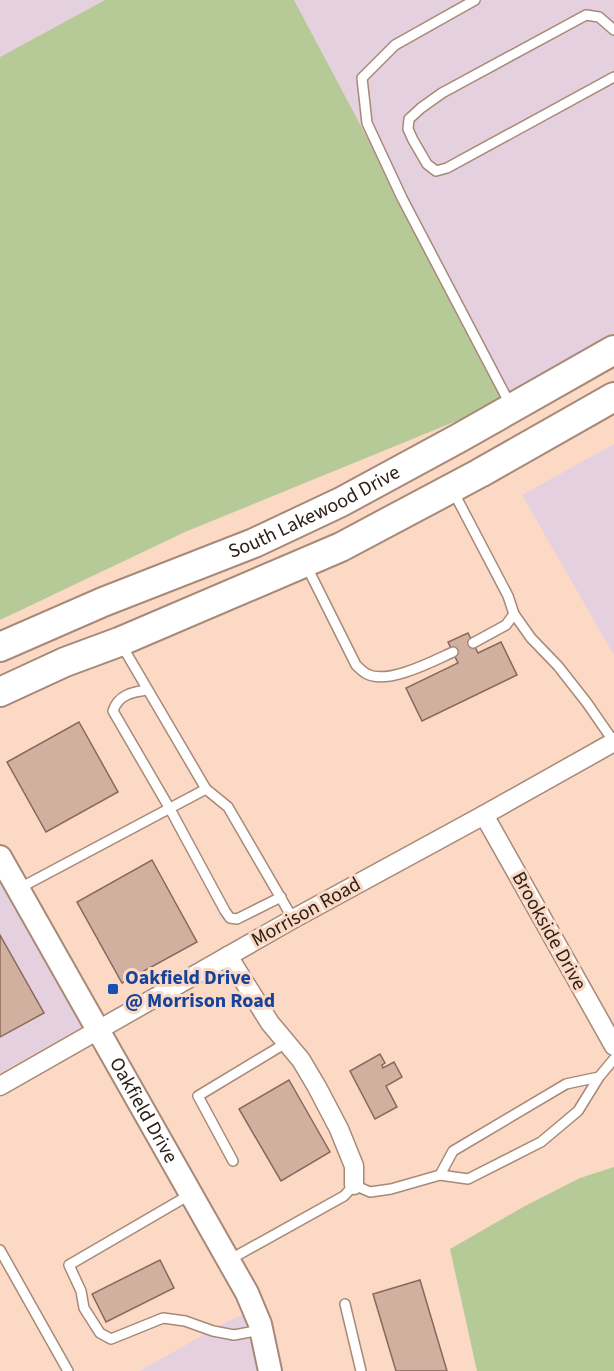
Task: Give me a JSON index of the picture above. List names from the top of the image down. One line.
{"streets":{"main road":["South Lakewood Drive"],"street":["Morrison Road","Brookside Drive","Oakfield Drive"]},"crossings":[["Morrison Road","Brookside Drive"],["Morrison Road","Oakfield Drive"]],"places":{"transit":["Oakfield Drive @ Morrison Road"]}}
